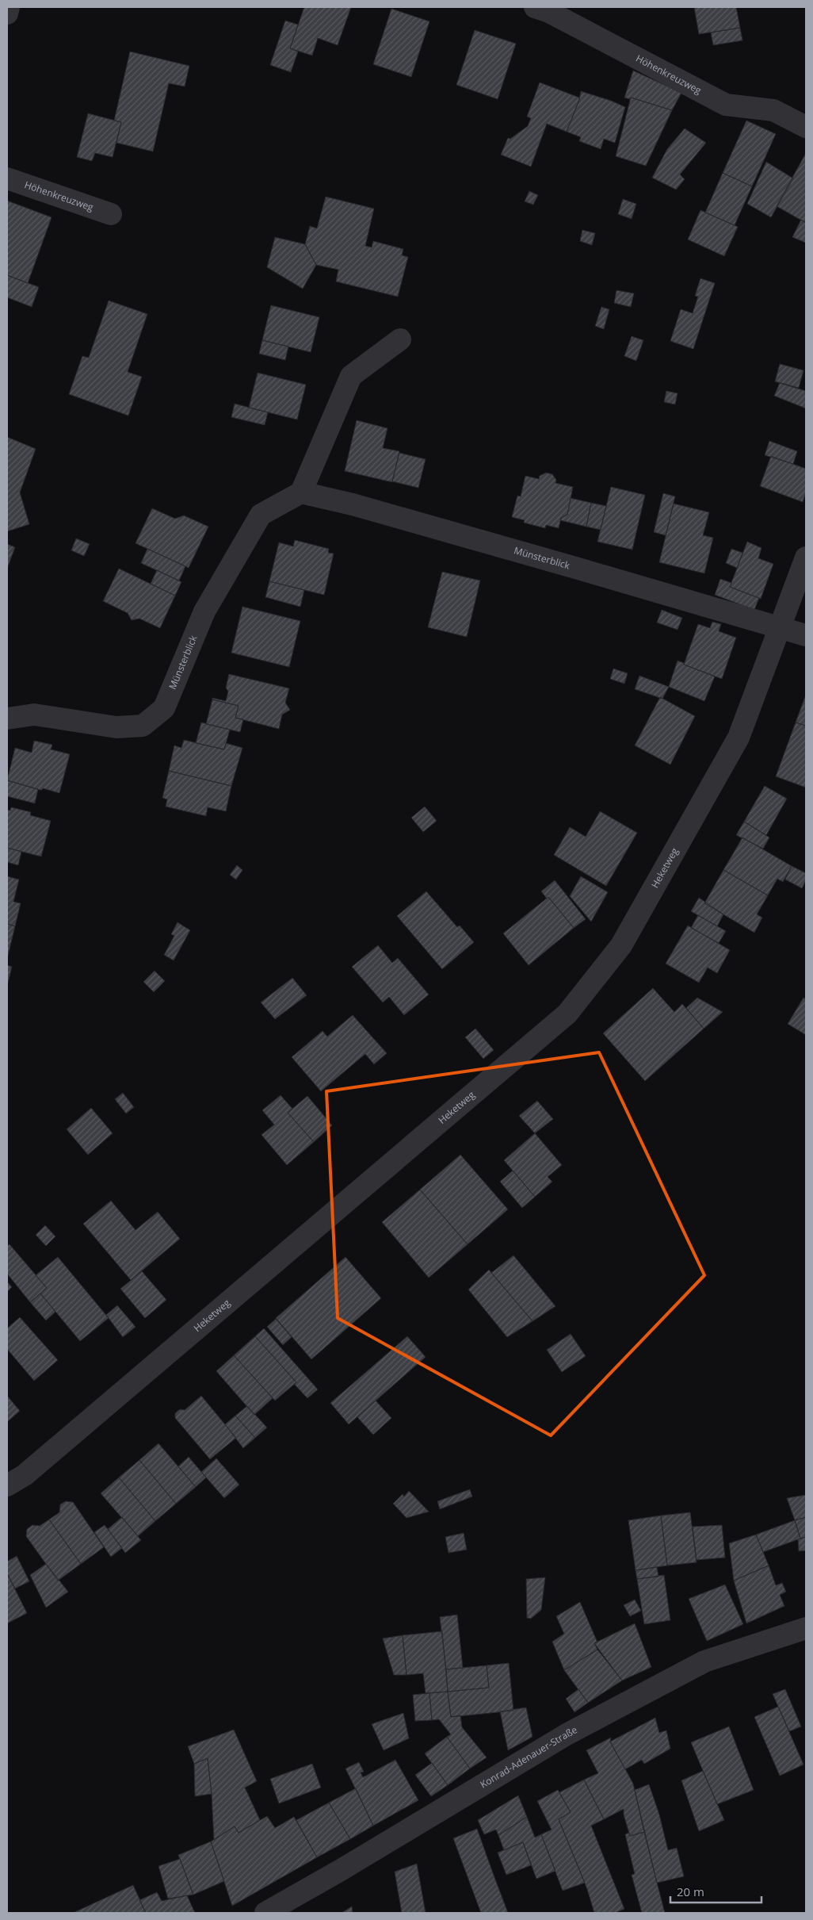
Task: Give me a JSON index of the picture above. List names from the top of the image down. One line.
{"streets":{"street":["Höhenkreuzweg","Münsterblick","Heketweg","Konrad-Adenauer-Straße"]},"crossings":[["Münsterblick","Heketweg"]],"scale_bar":"20 m"}
